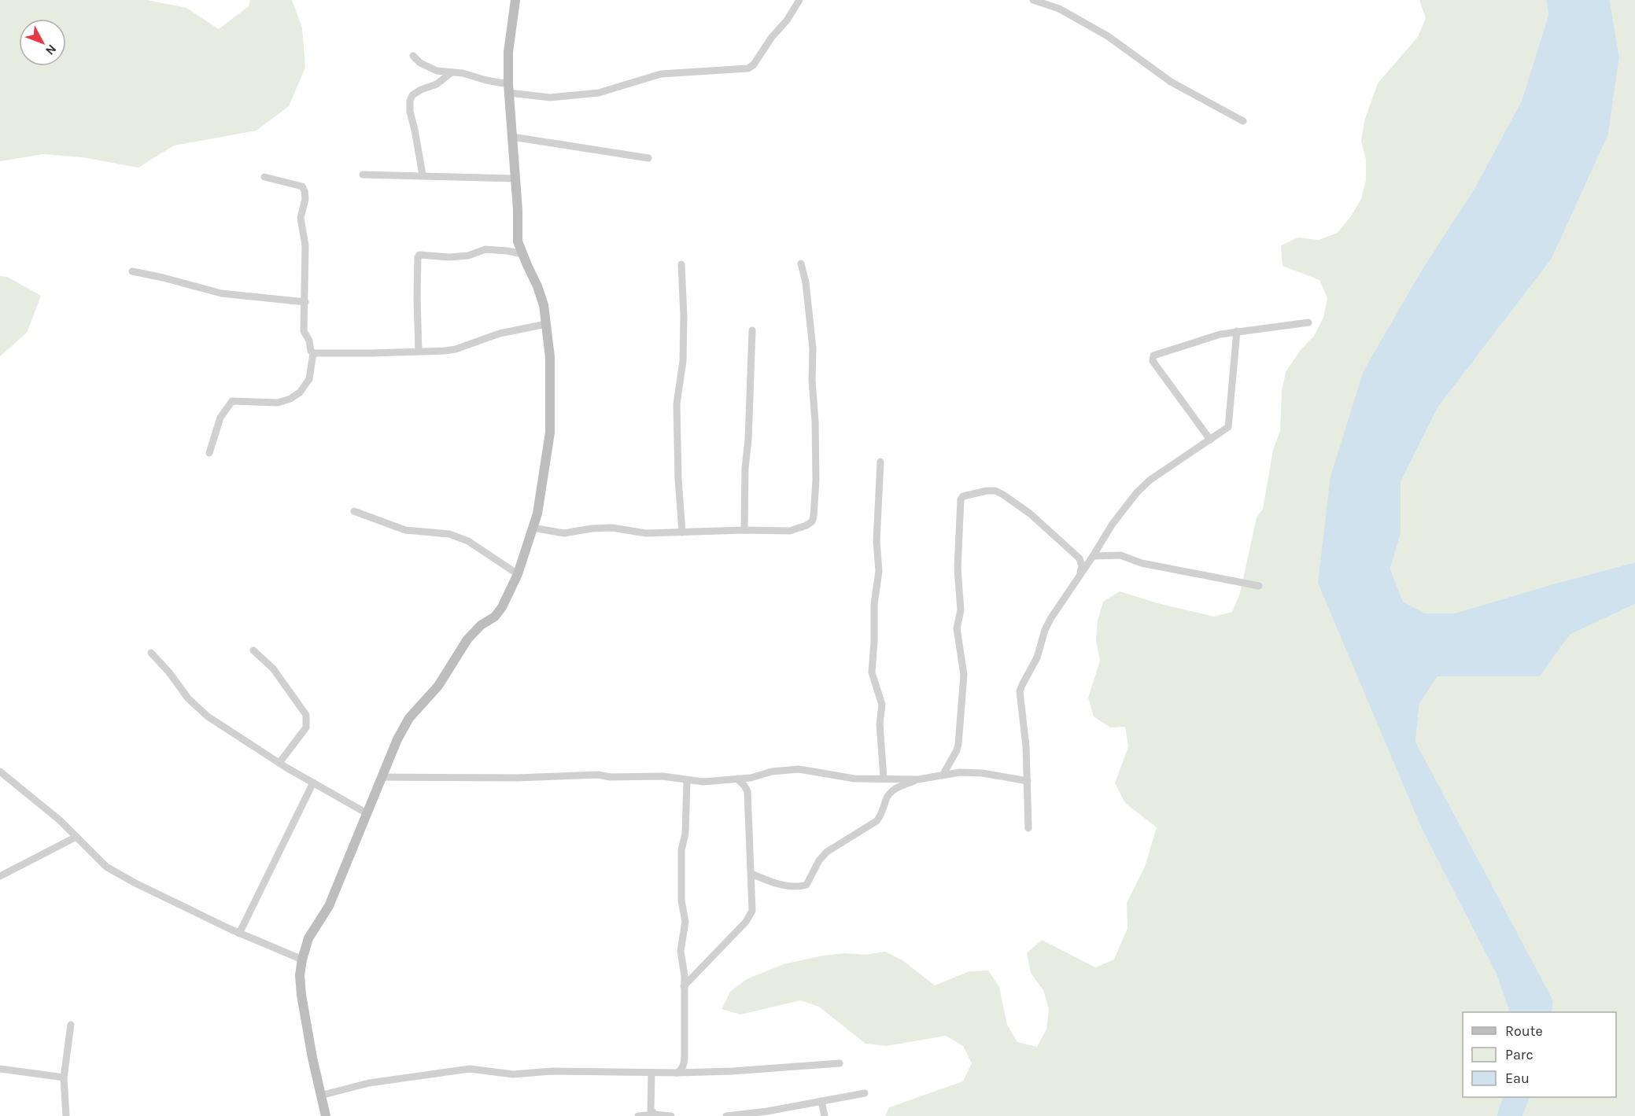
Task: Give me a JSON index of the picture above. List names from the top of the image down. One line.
{"legend":["Route","Parc","Eau"],"north":"bottom right"}
